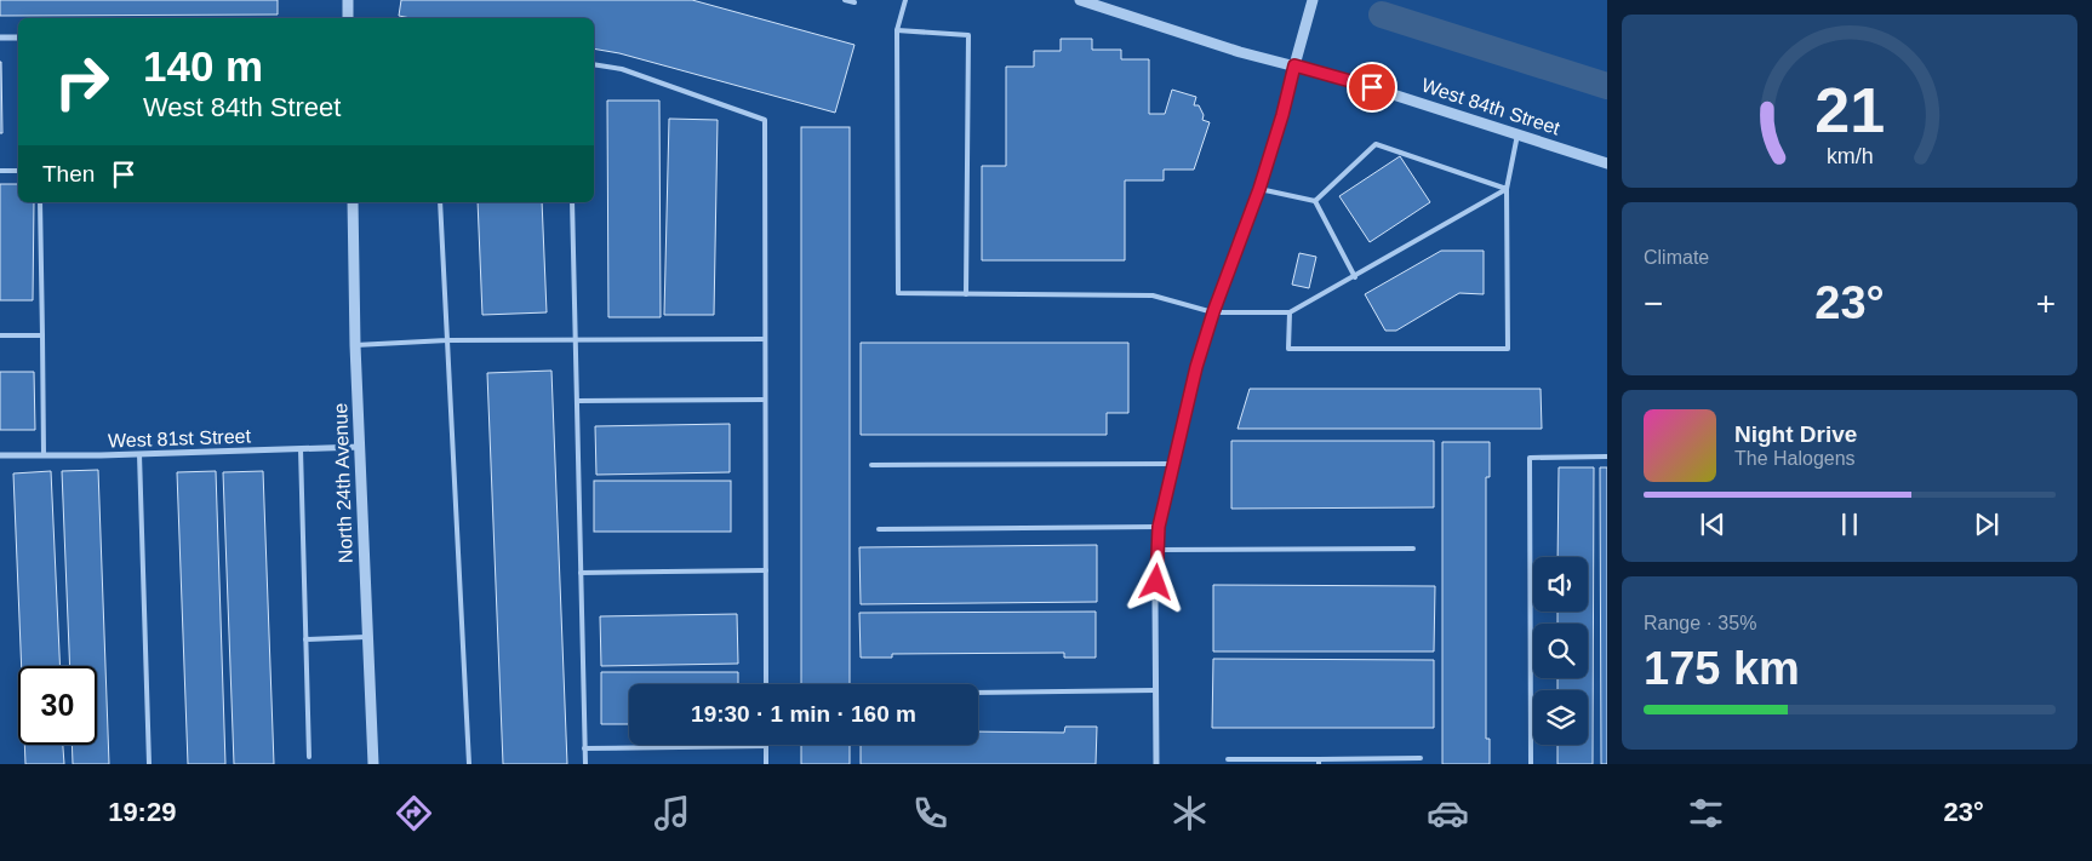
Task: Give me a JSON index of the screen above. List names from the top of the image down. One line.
{"streets":{"street":["West 84th Street","West 81st Street","North 24th Avenue"]},"crossings":[["West 81st Street","North 24th Avenue"]],"page":{"turn":["140 m","West 84th Street"],"then":"Then","tile":["Climate",["Range · 35%","175 km"]],"heat":["−","23°","+"],"song":["Night Drive","The Halogens"],"limit":"30","trip":"19:30 · 1 min · 160 m","tabs":["19:29","23°"],"gauge":["21","km/h"]}}
